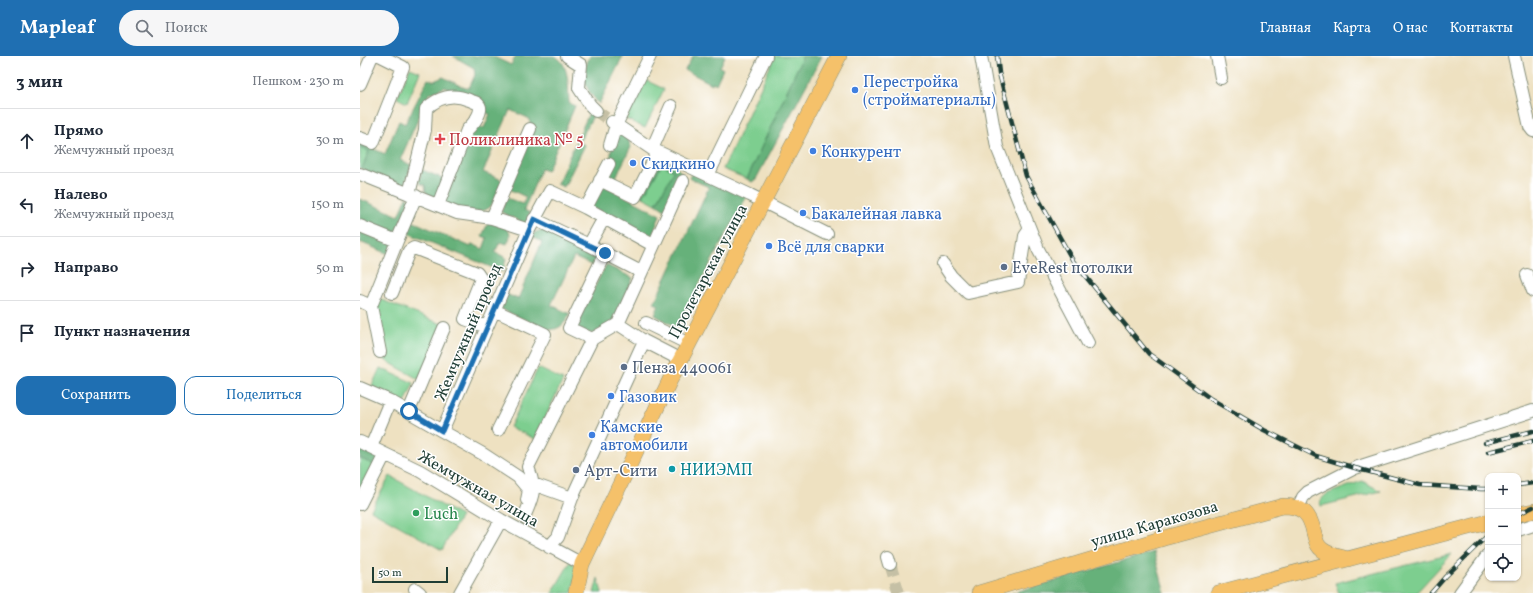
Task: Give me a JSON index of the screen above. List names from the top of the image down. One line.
{"streets":{"main road":["Пролетарская улица","улица Каракозова"],"street":["Жемчужный проезд","Жемчужная улица"]},"crossings":[["Пролетарская улица","Жемчужная улица"]],"places":{"other":["Перестройка (стройматериалы)","Конкурент","Скидкино","Бакалейная лавка","Всё для сварки","EveRest потолки","Пенза 440061","Газовик","Камские автомобили","НИИЭМП","Арт-Сити","Luch"],"health":["Поликлиника № 5"]},"scale_bar":"50 m","page":{"header":"Mapleaf","search":"Поиск","nav":["Главная","Карта","О нас","Контакты"],"heading":["3 мин","Пешком · 230 m"],"list":[["Прямо","Жемчужный проезд","30 m"],["Налево","Жемчужный проезд","150 m"],["Направо","50 m"],"Пункт назначения"],"buttons":["Сохранить","Поделиться"],"map_buttons":["+","−"],"scale":"50 m"}}
